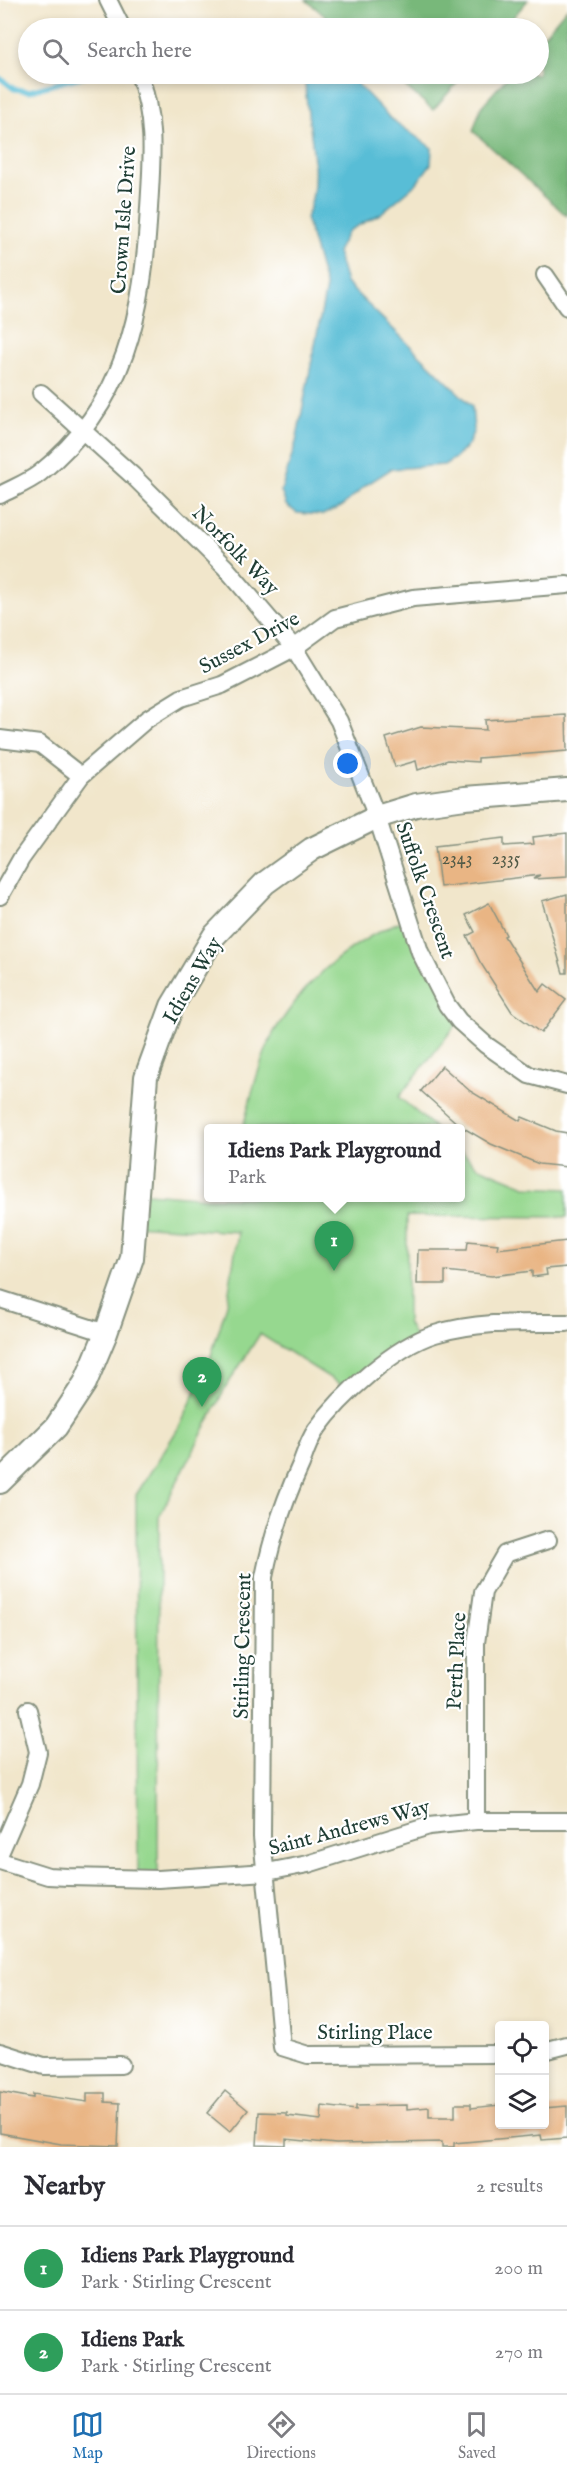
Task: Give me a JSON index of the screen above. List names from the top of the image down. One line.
{"streets":{"street":["Crown Isle Drive","Norfolk Way","Sussex Drive","Suffolk Crescent","Idiens Way","Stirling Crescent","Perth Place","Saint Andrews Way","Stirling Place"]},"crossings":[["Crown Isle Drive","Norfolk Way"],["Norfolk Way","Sussex Drive"],["Norfolk Way","Suffolk Crescent"],["Norfolk Way","Idiens Way"],["Suffolk Crescent","Idiens Way"],["Stirling Crescent","Saint Andrews Way"],["Stirling Crescent","Stirling Place"],["Perth Place","Saint Andrews Way"],["Saint Andrews Way","Stirling Place"]],"house_numbers":["2343","2335"],"page":{"search":"Search here","popup":["Idiens Park Playground","Park"],"pins":["1","2"],"heading":["Nearby","2 results"],"list":[{"mark":"1","name":"Idiens Park Playground","note":"Park · Stirling Crescent","value":"200 m"},{"mark":"2","name":"Idiens Park","note":"Park · Stirling Crescent","value":"270 m"}],"nav":["Map","Directions","Saved"]}}
